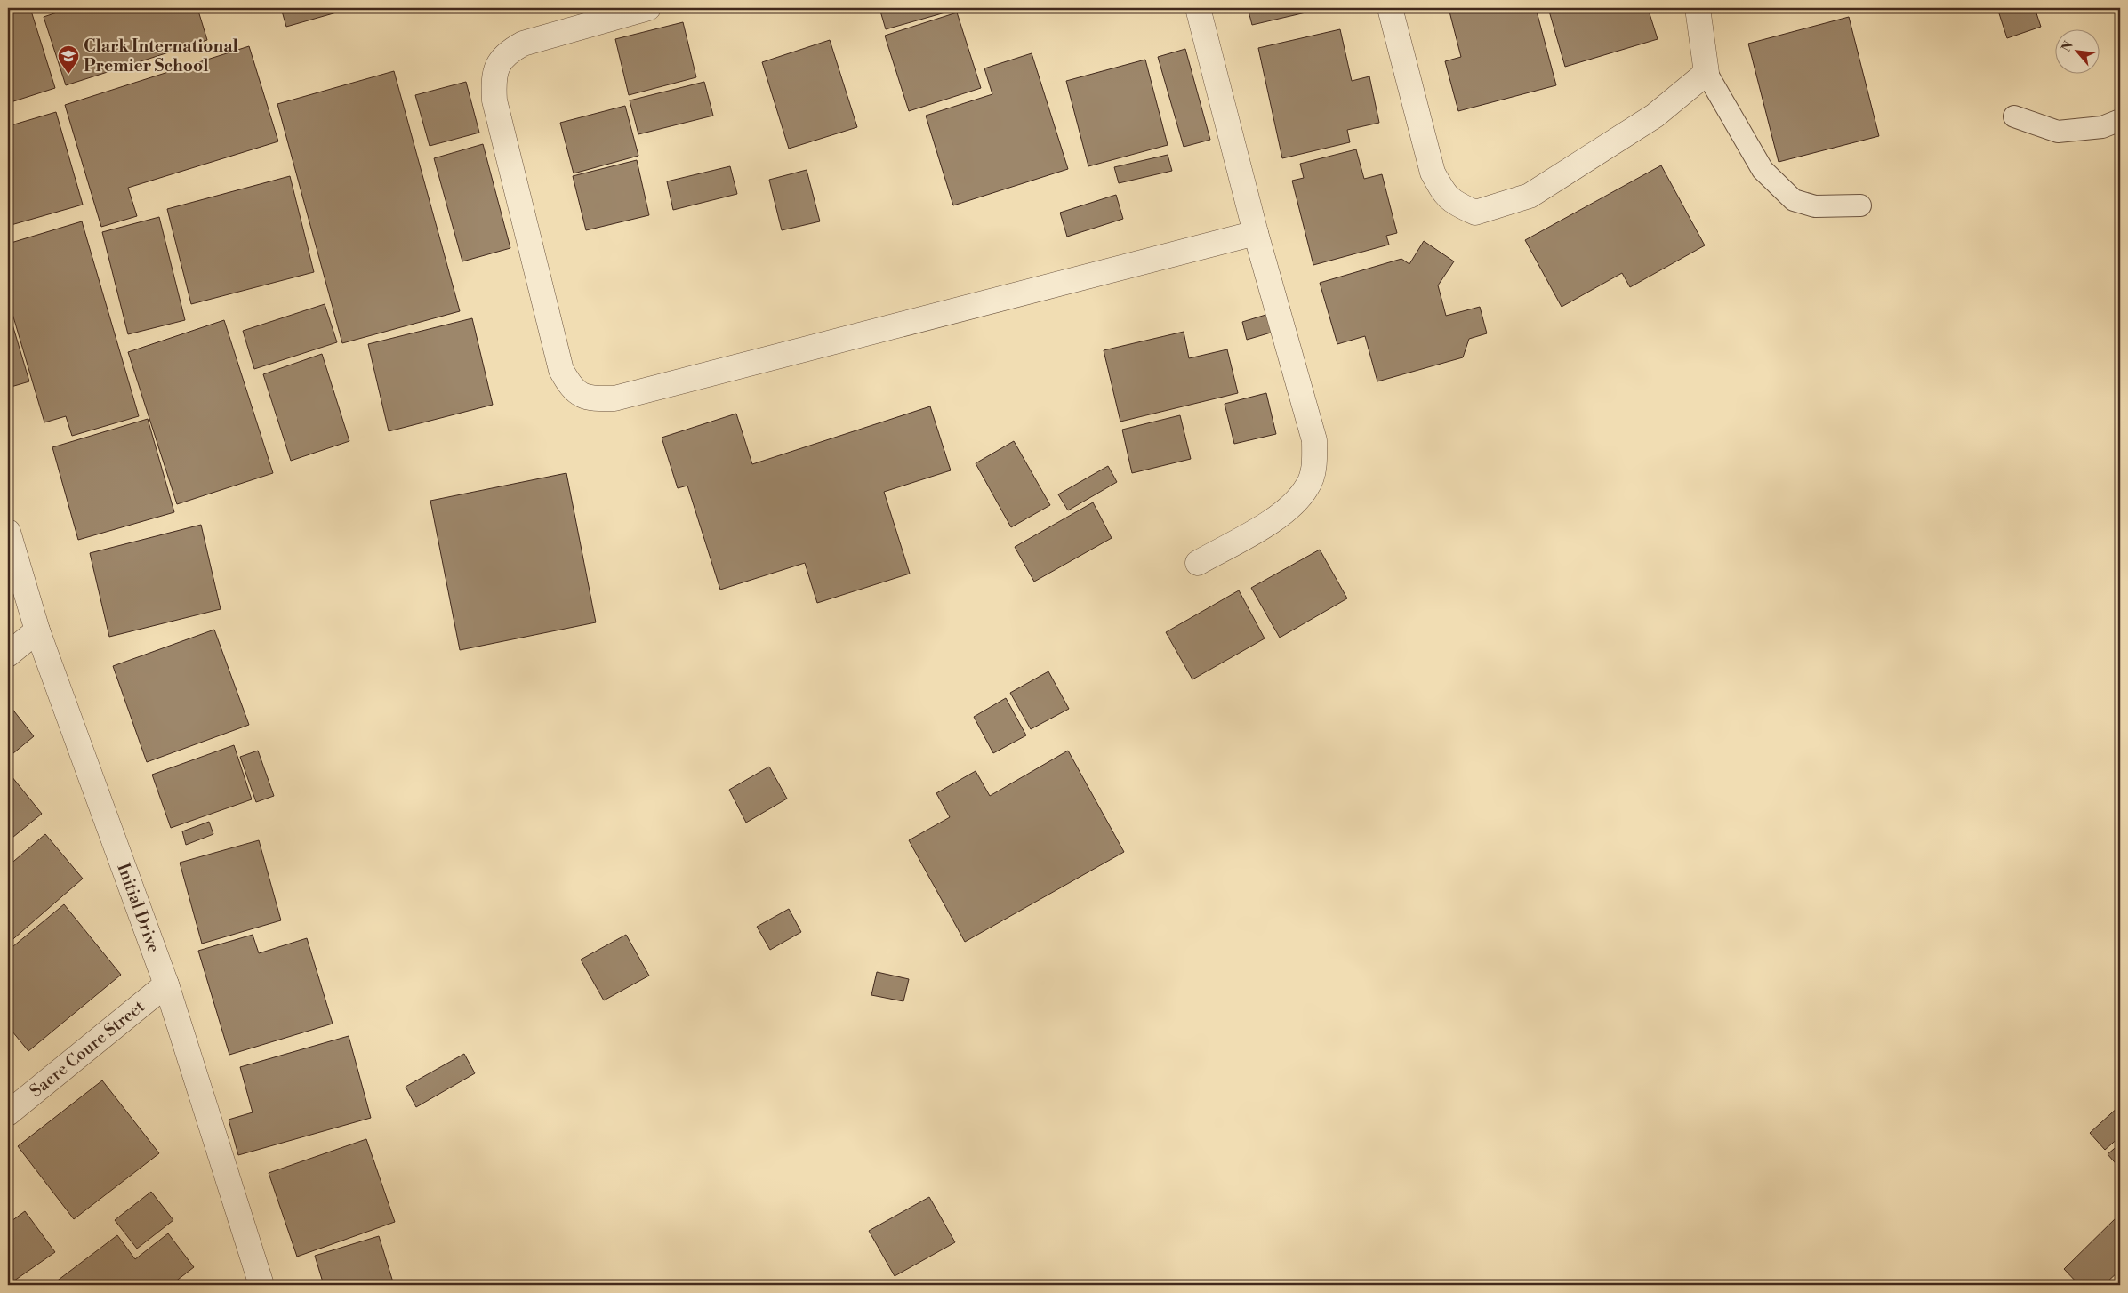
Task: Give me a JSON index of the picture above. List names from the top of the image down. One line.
{"streets":{"street":["Initial Drive","Sacre Coure Street"]},"crossings":[["Initial Drive","Sacre Coure Street"]],"places":{"school or university":["Clark International Premier School"]},"north":"top left"}
